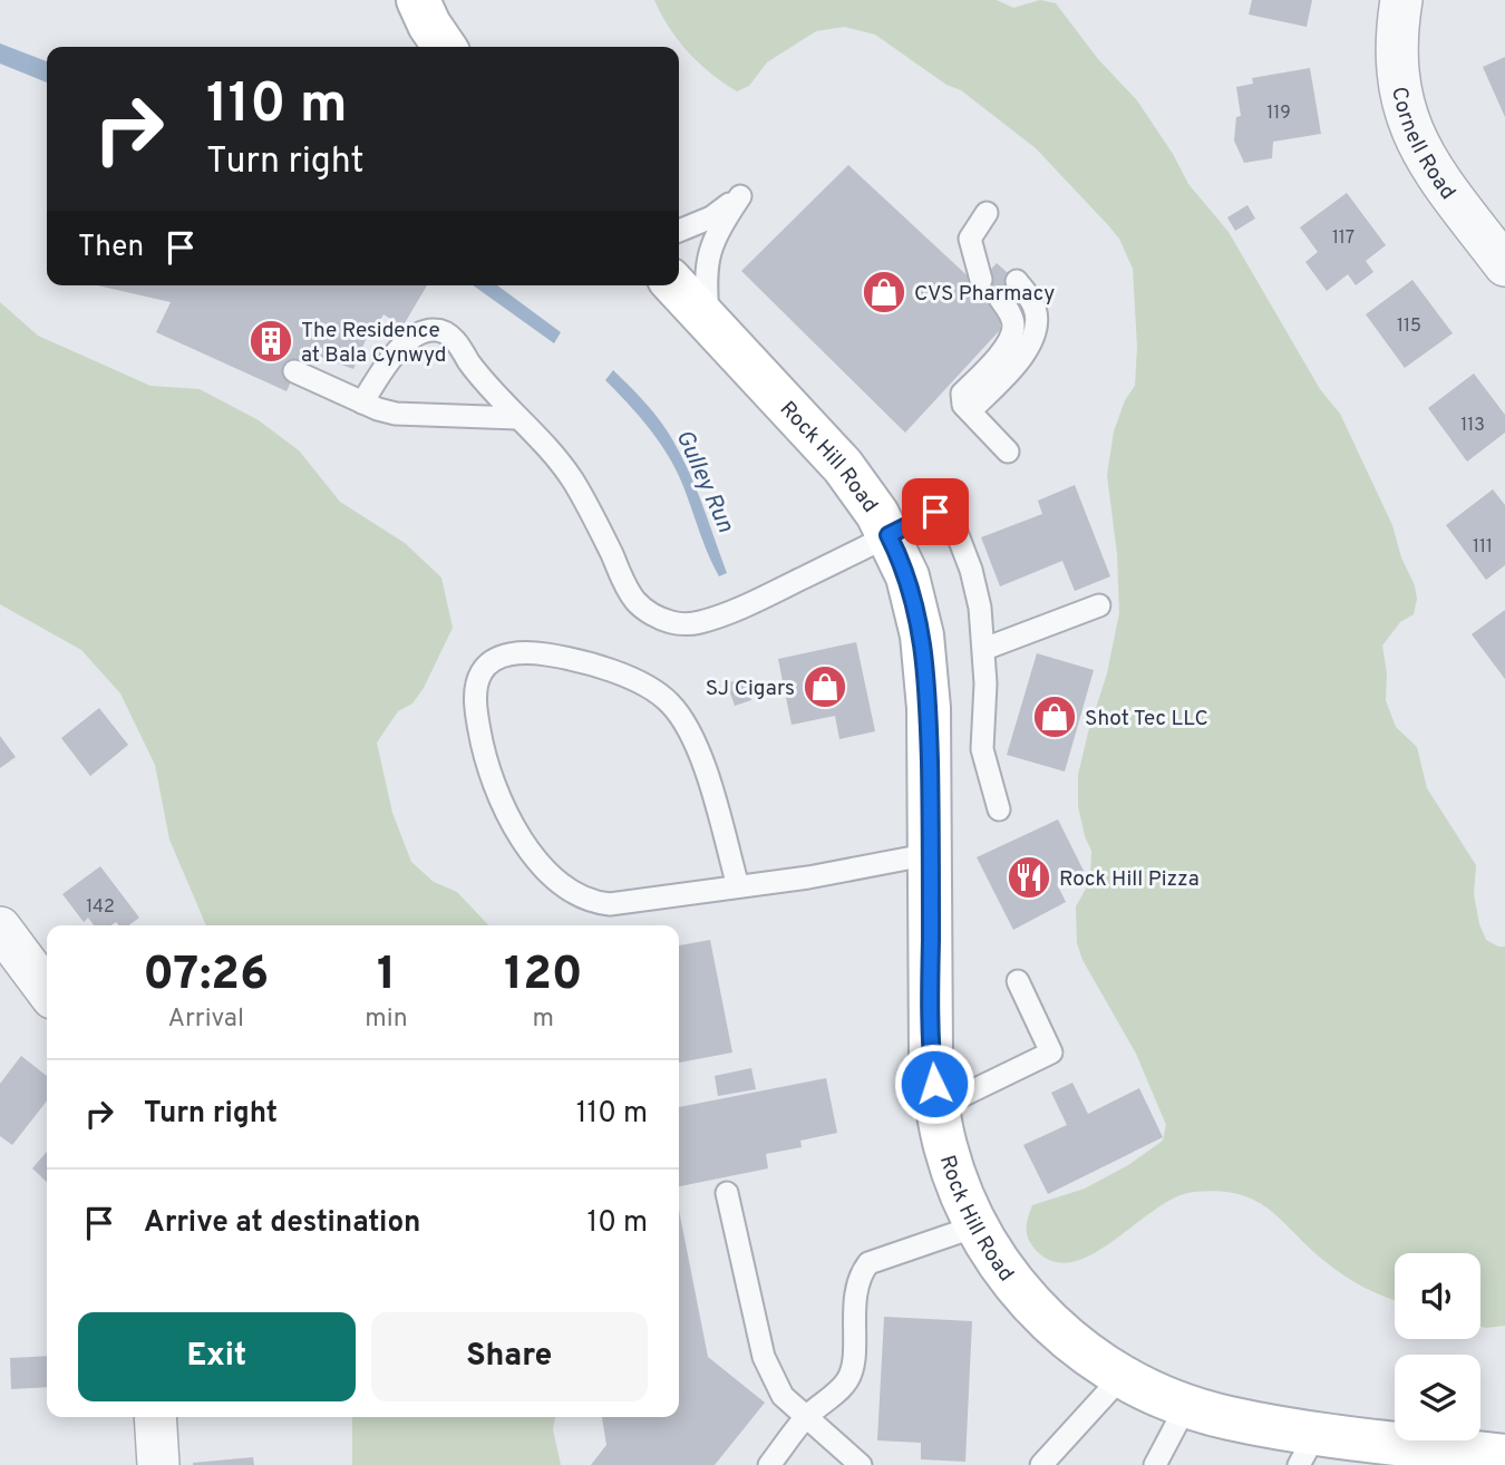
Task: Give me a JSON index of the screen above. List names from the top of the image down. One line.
{"streets":{"main road":["Rock Hill Road"],"street":["Cornell Road"]},"water":["Gulley Run"],"places":{"shop":["CVS Pharmacy","SJ Cigars","Shot Tec LLC"],"building":["The Residence at Bala Cynwyd"],"restaurant":["Rock Hill Pizza"]},"house_numbers":["119","117","115","113","111","142"],"page":{"turn":["110 m","Turn right"],"then":"Then","eta":["07:26","Arrival","1","min","120","m"],"list":[{"name":"Turn right","value":"110 m"},{"name":"Arrive at destination","value":"10 m"}],"buttons":["Exit","Share"]}}
